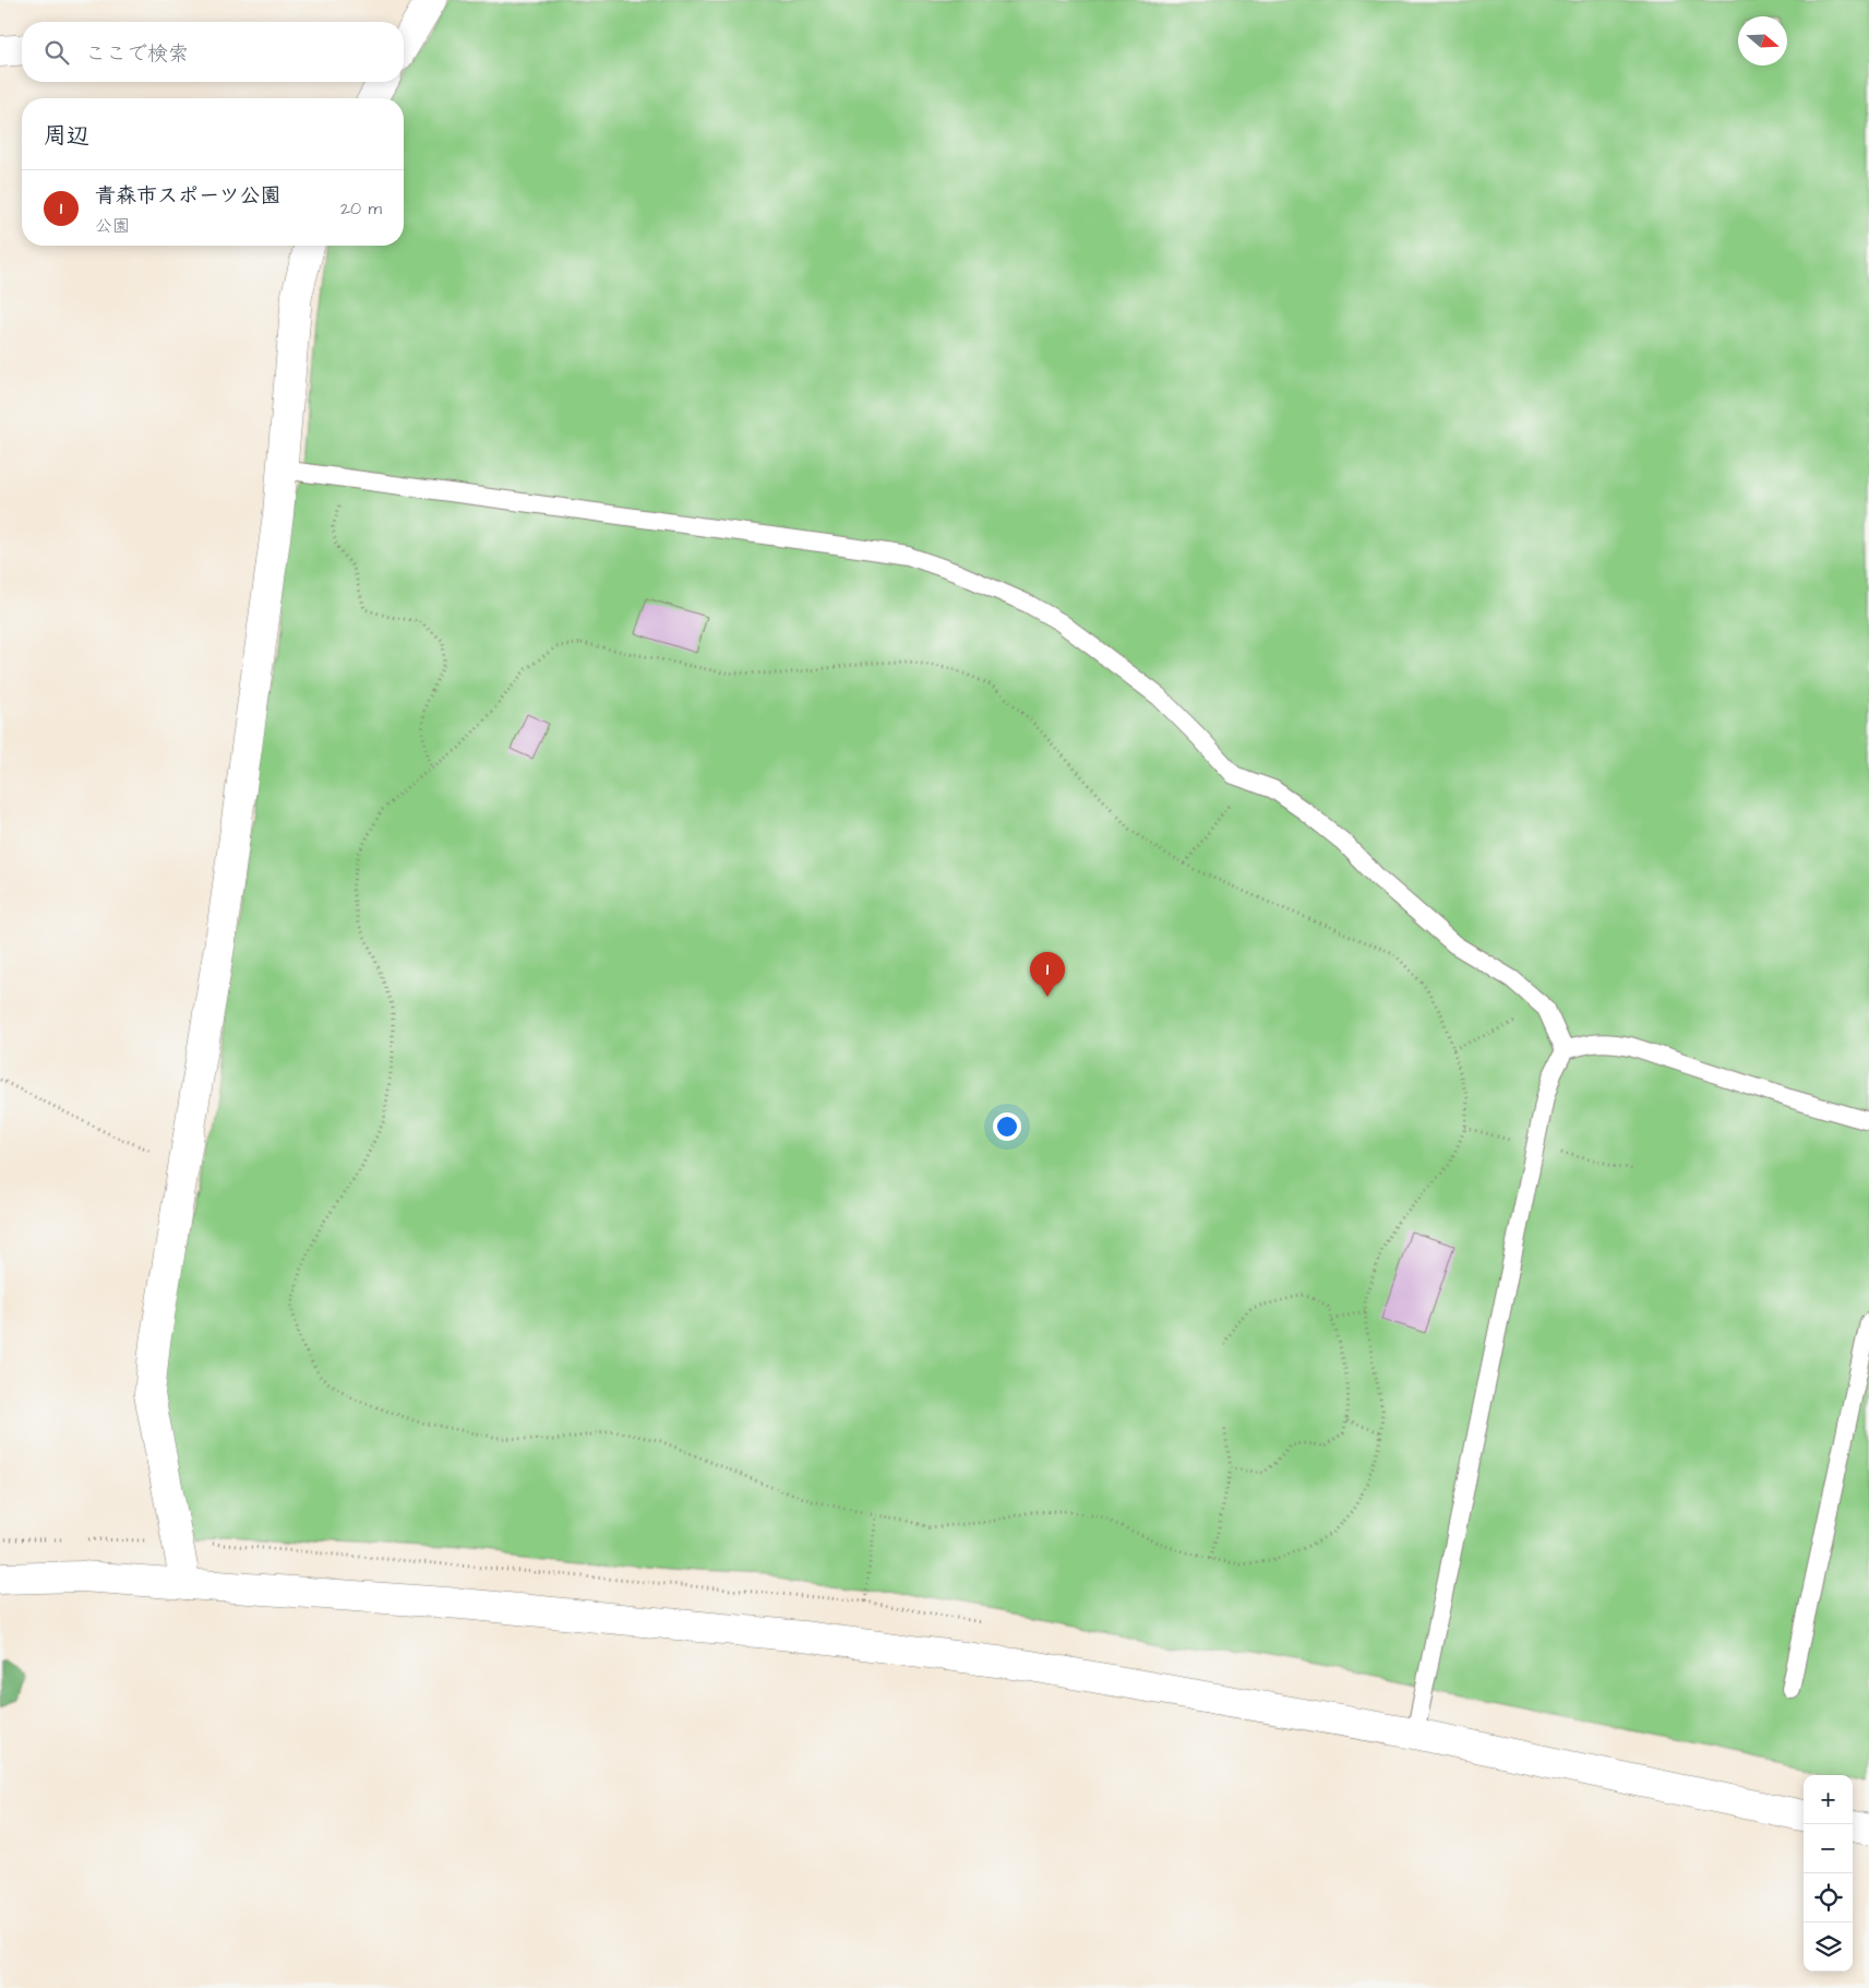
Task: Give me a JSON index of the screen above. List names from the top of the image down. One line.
{"north":"right","page":{"search":"ここで検索","heading":"周辺","list":[{"mark":"1","name":"青森市スポーツ公園","note":"公園","value":"20 m"}],"pins":"1","map_buttons":["+","−"]}}
